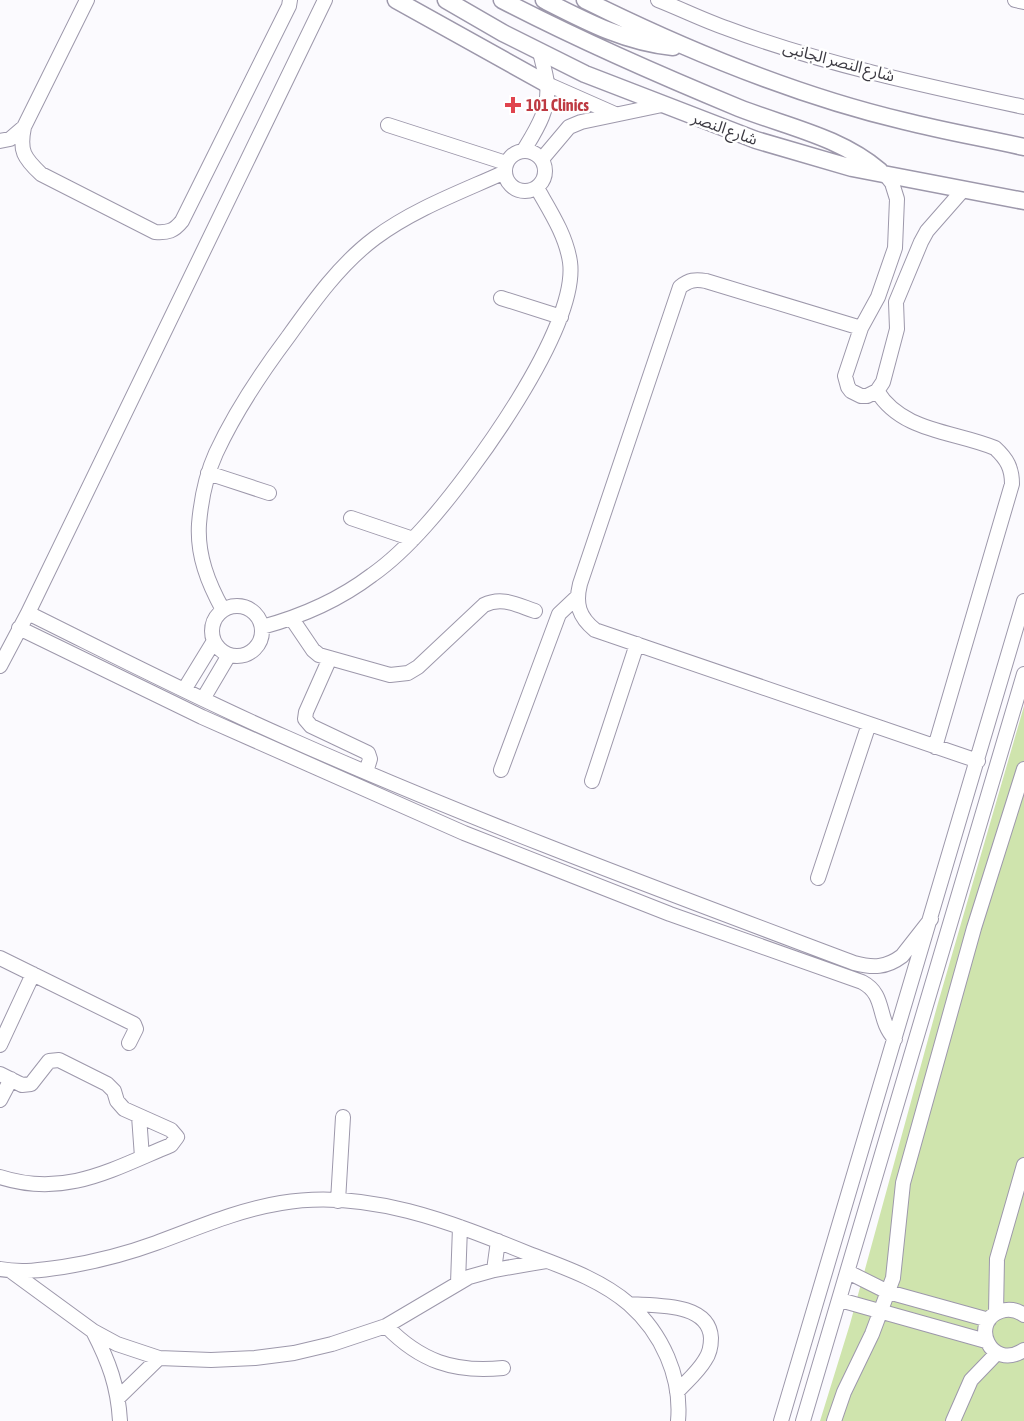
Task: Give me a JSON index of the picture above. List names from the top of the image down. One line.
{"streets":{"main road":["شارع النصر"],"street":["شارع النصر الجانبى"]},"places":{"health":["101 Clinics"]}}
